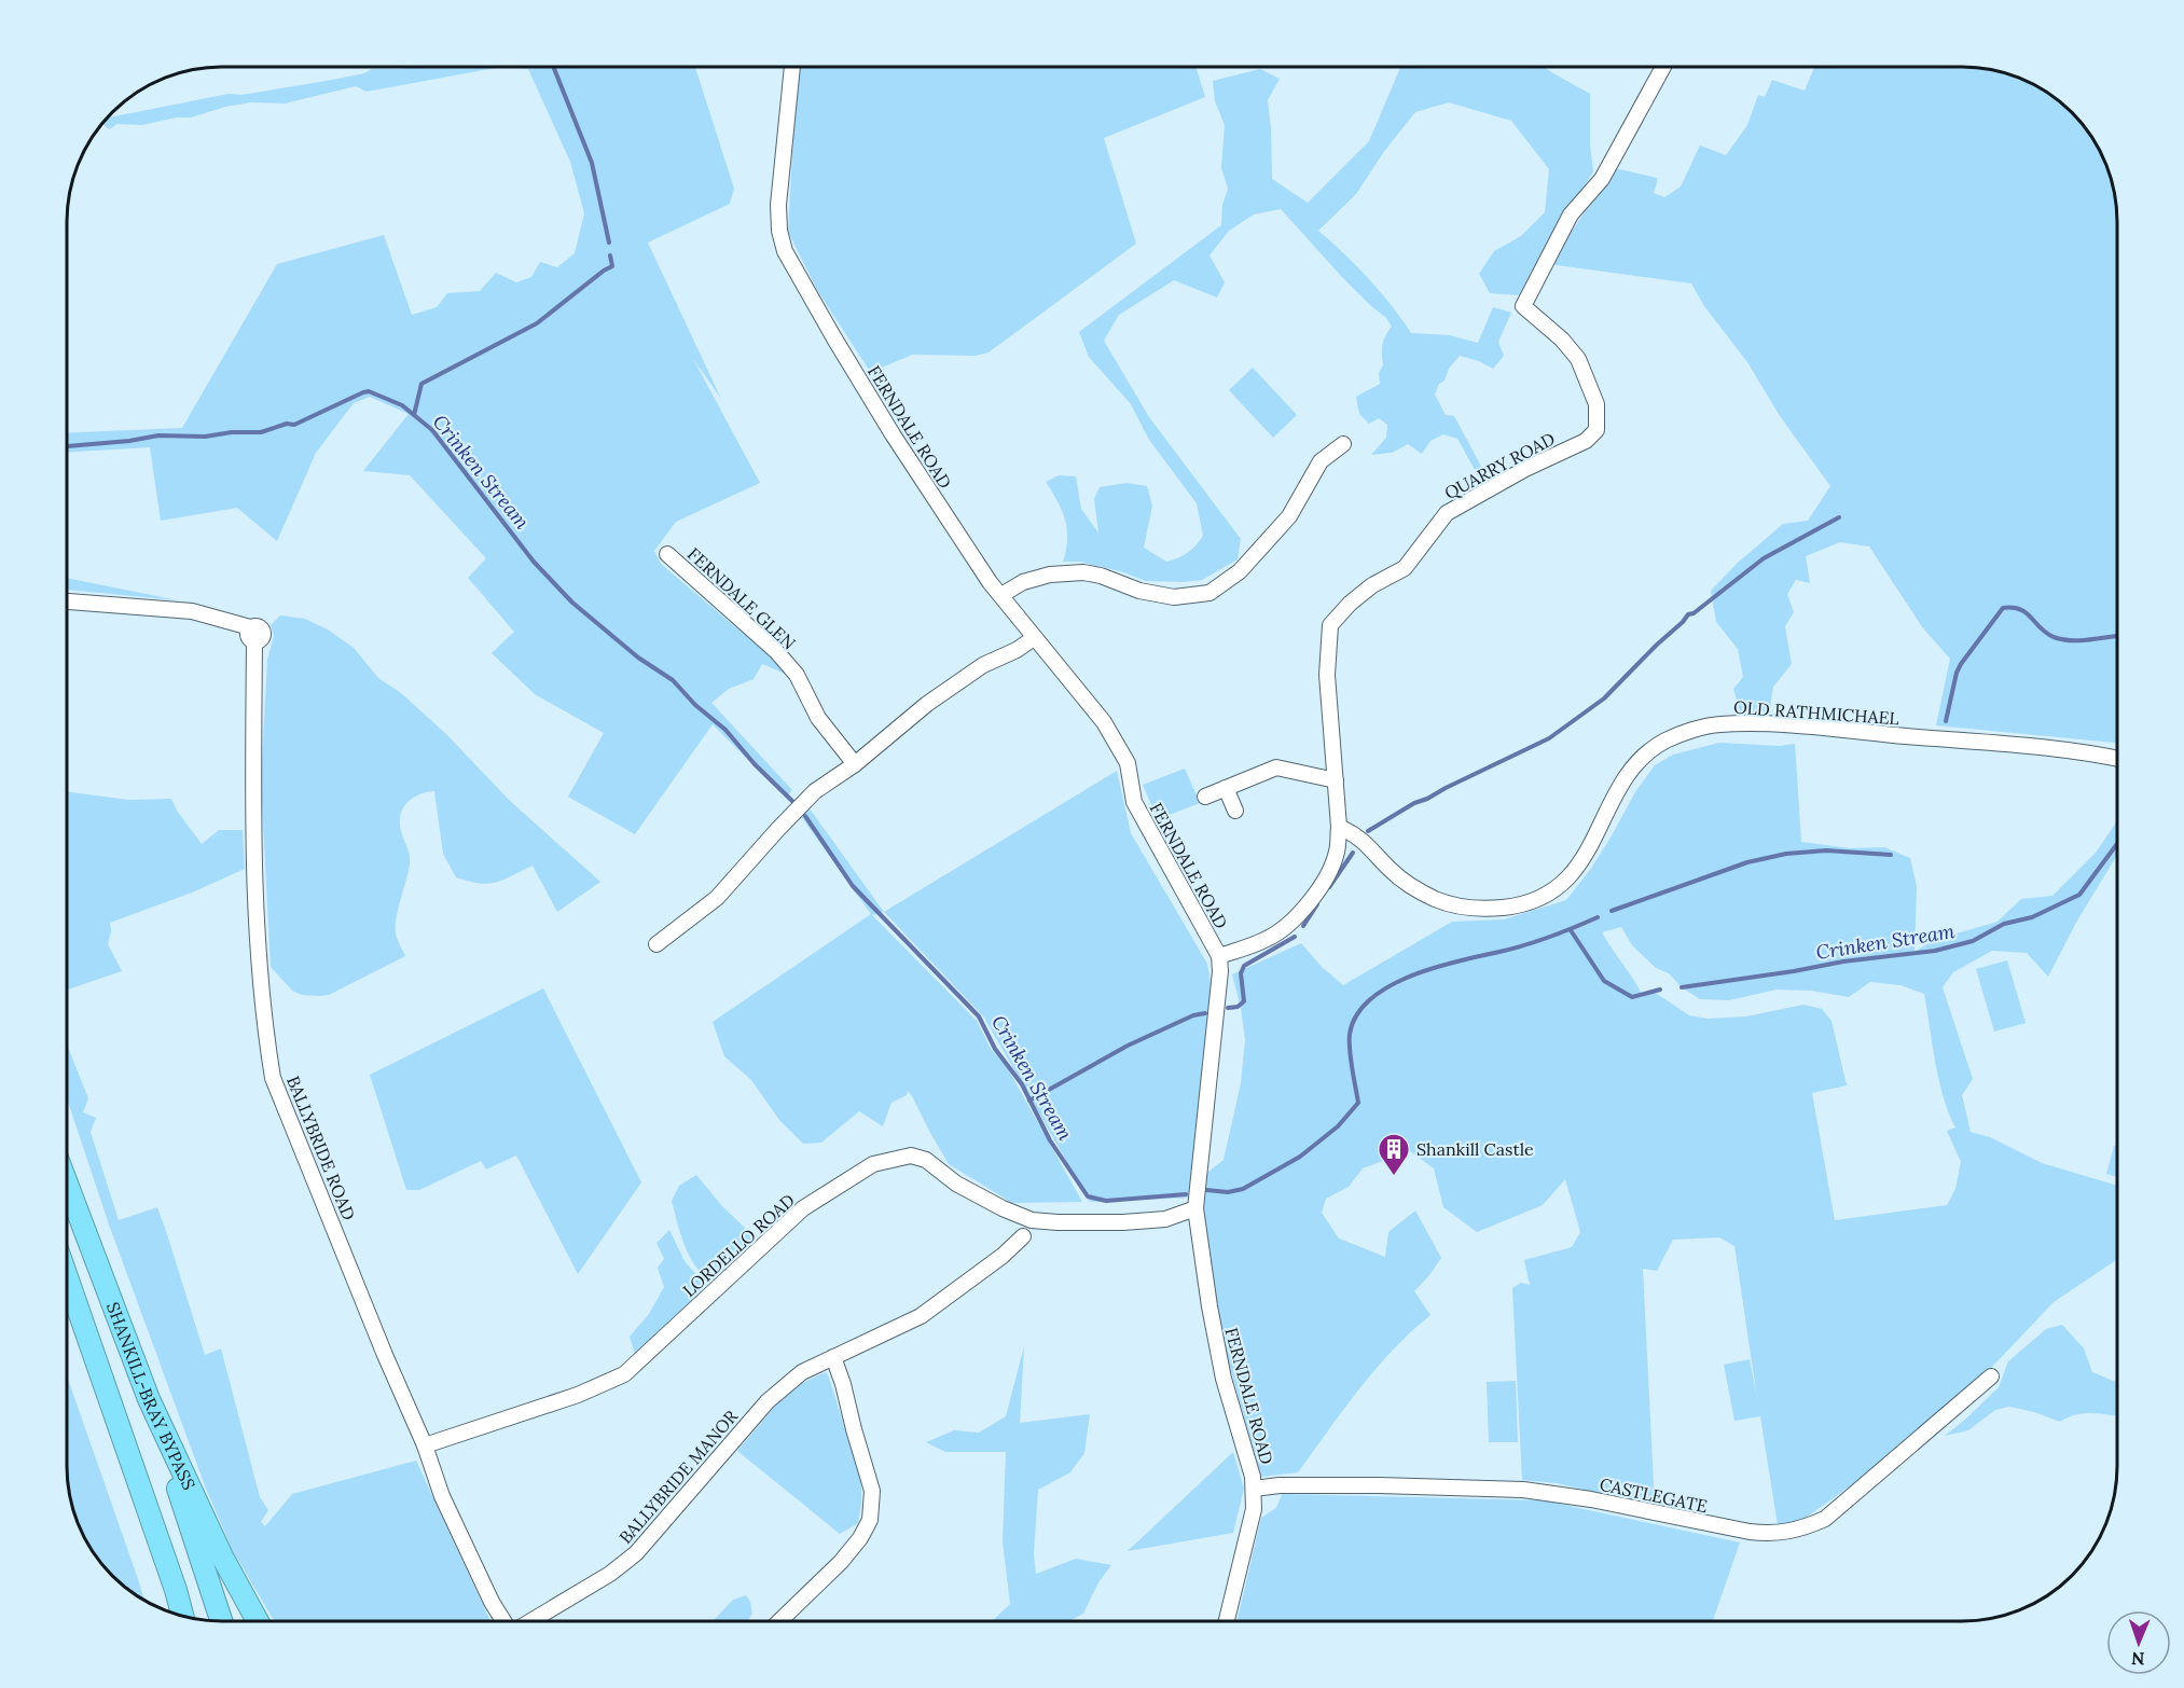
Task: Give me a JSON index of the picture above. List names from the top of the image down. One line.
{"streets":{"highway":["SHANKILL-BRAY BYPASS"],"street":["FERNDALE ROAD","QUARRY ROAD","FERNDALE GLEN","OLD RATHMICHAEL","BALLYBRIDE ROAD","LORDELLO ROAD","BALLYBRIDE MANOR","CASTLEGATE"]},"crossings":[["FERNDALE ROAD","QUARRY ROAD"],["FERNDALE ROAD","LORDELLO ROAD"],["FERNDALE ROAD","CASTLEGATE"],["QUARRY ROAD","OLD RATHMICHAEL"],["BALLYBRIDE ROAD","LORDELLO ROAD"]],"water":["Crinken Stream"],"places":{"building":["Shankill Castle"]},"north":"bottom"}
